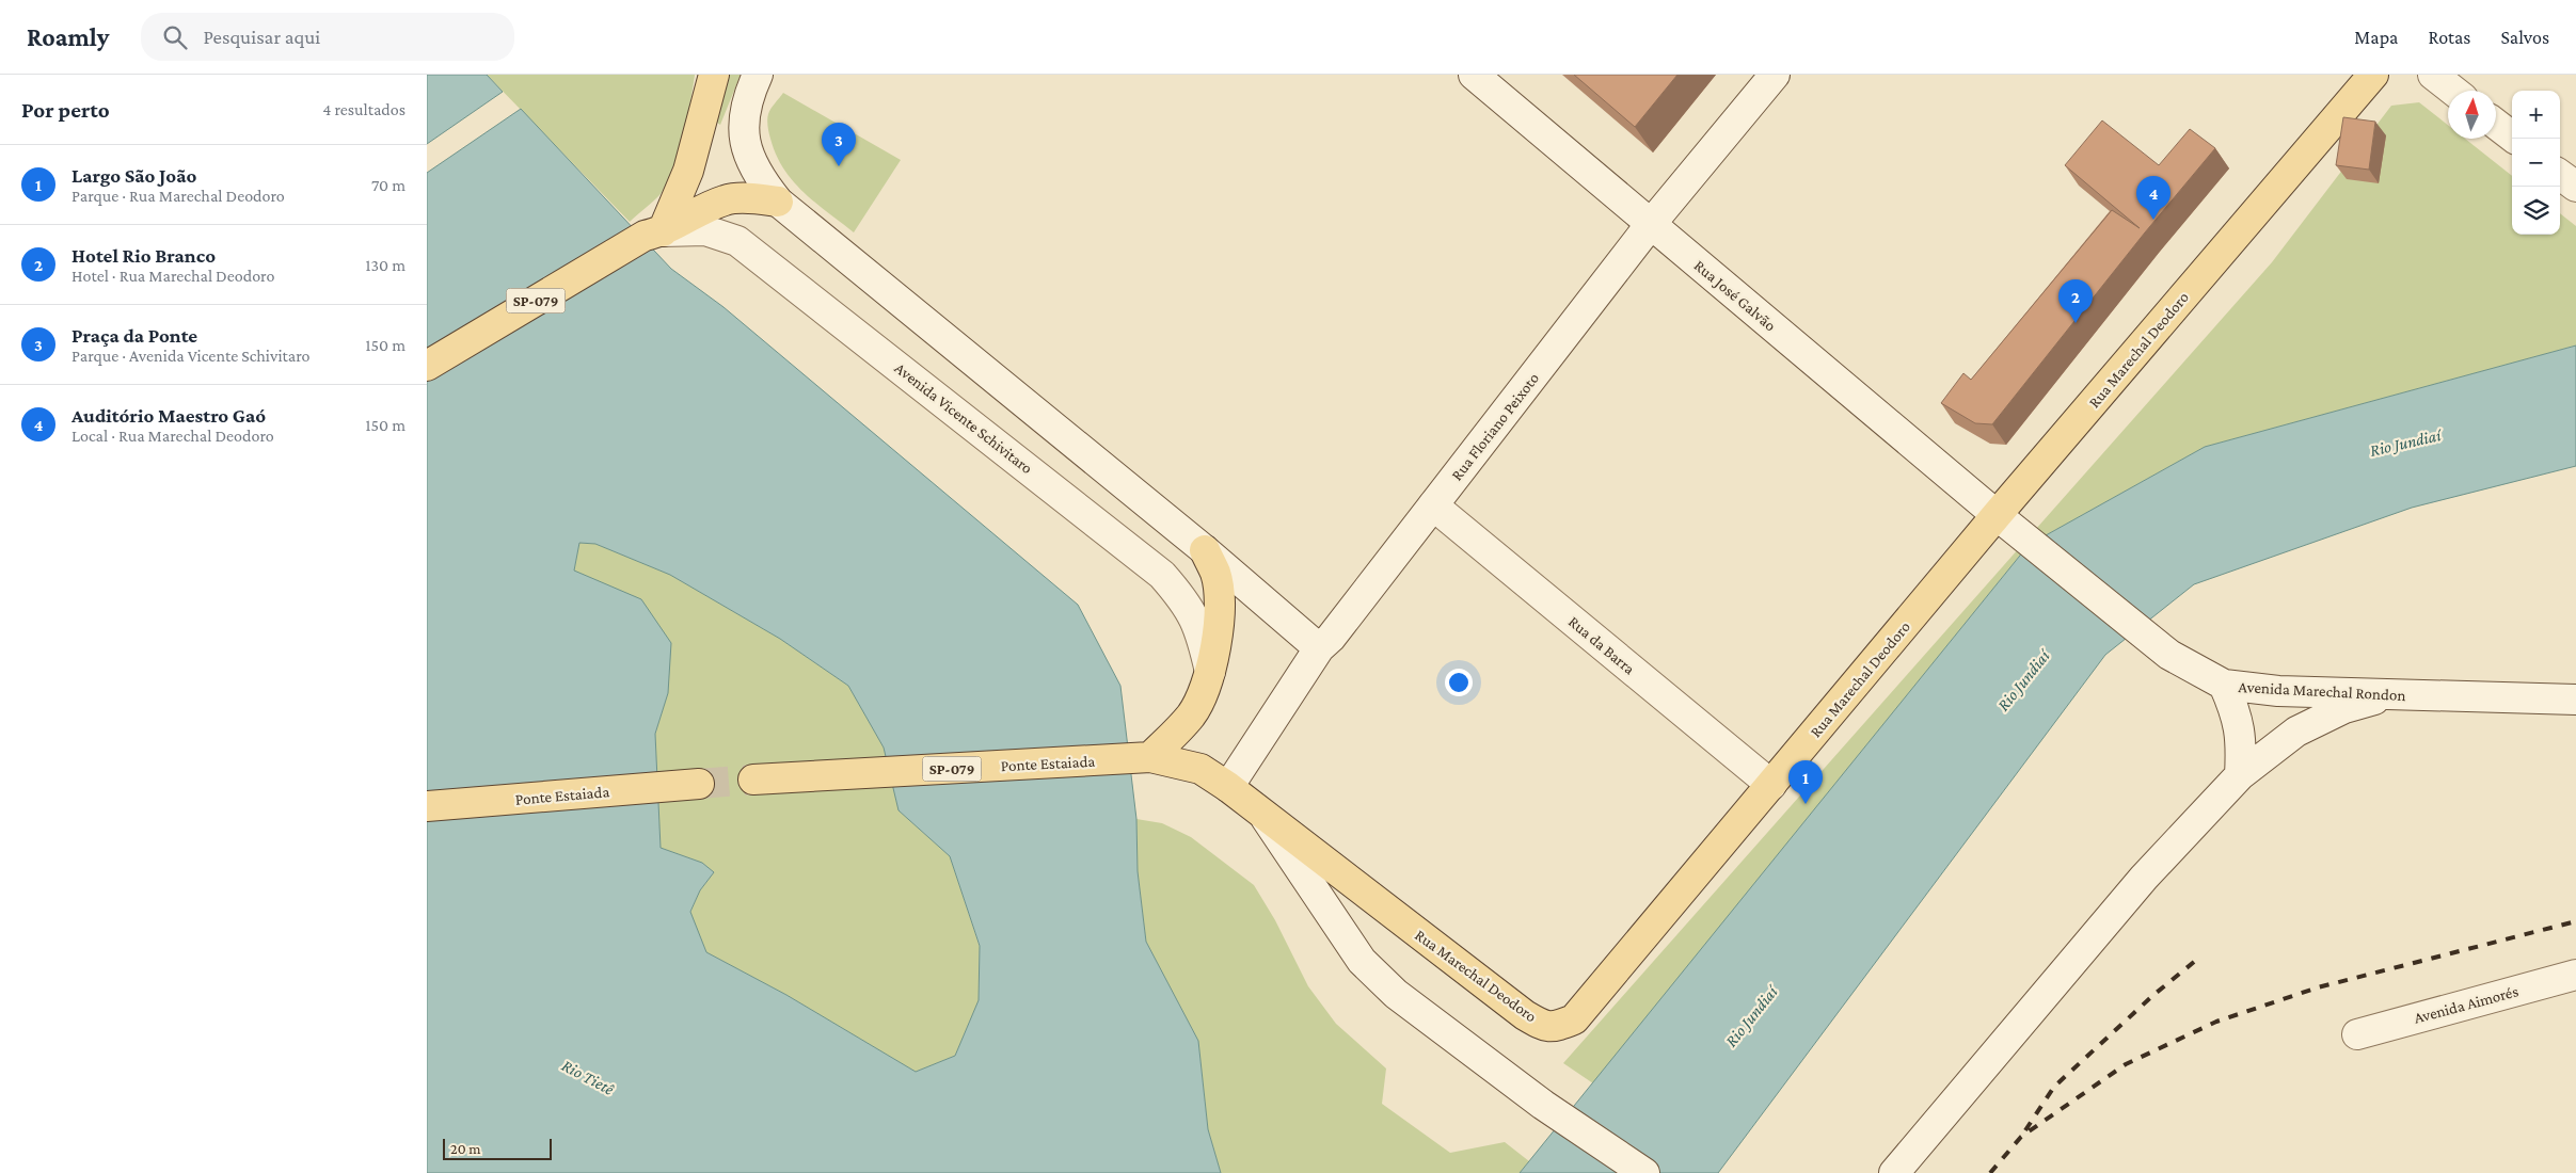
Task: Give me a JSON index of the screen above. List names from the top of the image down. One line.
{"streets":{"main road":["Rua José Galvão","SP-079","Rua Marechal Deodoro","Avenida Vicente Schivitaro","Rua Floriano Peixoto","Rua da Barra","Avenida Marechal Rondon","Ponte Estaiada","Avenida Aimorés"]},"crossings":[["Rua José Galvão","Rua Marechal Deodoro"],["Rua José Galvão","Rua Floriano Peixoto"],["Rua José Galvão","Avenida Marechal Rondon"],["SP-079","Avenida Vicente Schivitaro"],["Rua Marechal Deodoro","Rua Floriano Peixoto"],["Rua Marechal Deodoro","Rua da Barra"],["Rua Marechal Deodoro","Avenida Marechal Rondon"],["Rua Marechal Deodoro","Ponte Estaiada"],["Rua Floriano Peixoto","Rua da Barra"]],"water":["Rio Jundiaí","Rio Tietê"],"scale_bar":"20 m","north":"top","page":{"header":"Roamly","search":"Pesquisar aqui","nav":["Mapa","Rotas","Salvos"],"heading":["Por perto","4 resultados"],"map_buttons":["+","−"],"pins":["3","4","2","1"],"list":[{"mark":"1","name":"Largo São João","note":"Parque · Rua Marechal Deodoro","value":"70 m"},{"mark":"2","name":"Hotel Rio Branco","note":"Hotel · Rua Marechal Deodoro","value":"130 m"},{"mark":"3","name":"Praça da Ponte","note":"Parque · Avenida Vicente Schivitaro","value":"150 m"},{"mark":"4","name":"Auditório Maestro Gaó","note":"Local · Rua Marechal Deodoro","value":"150 m"}],"scale":"20 m"}}
